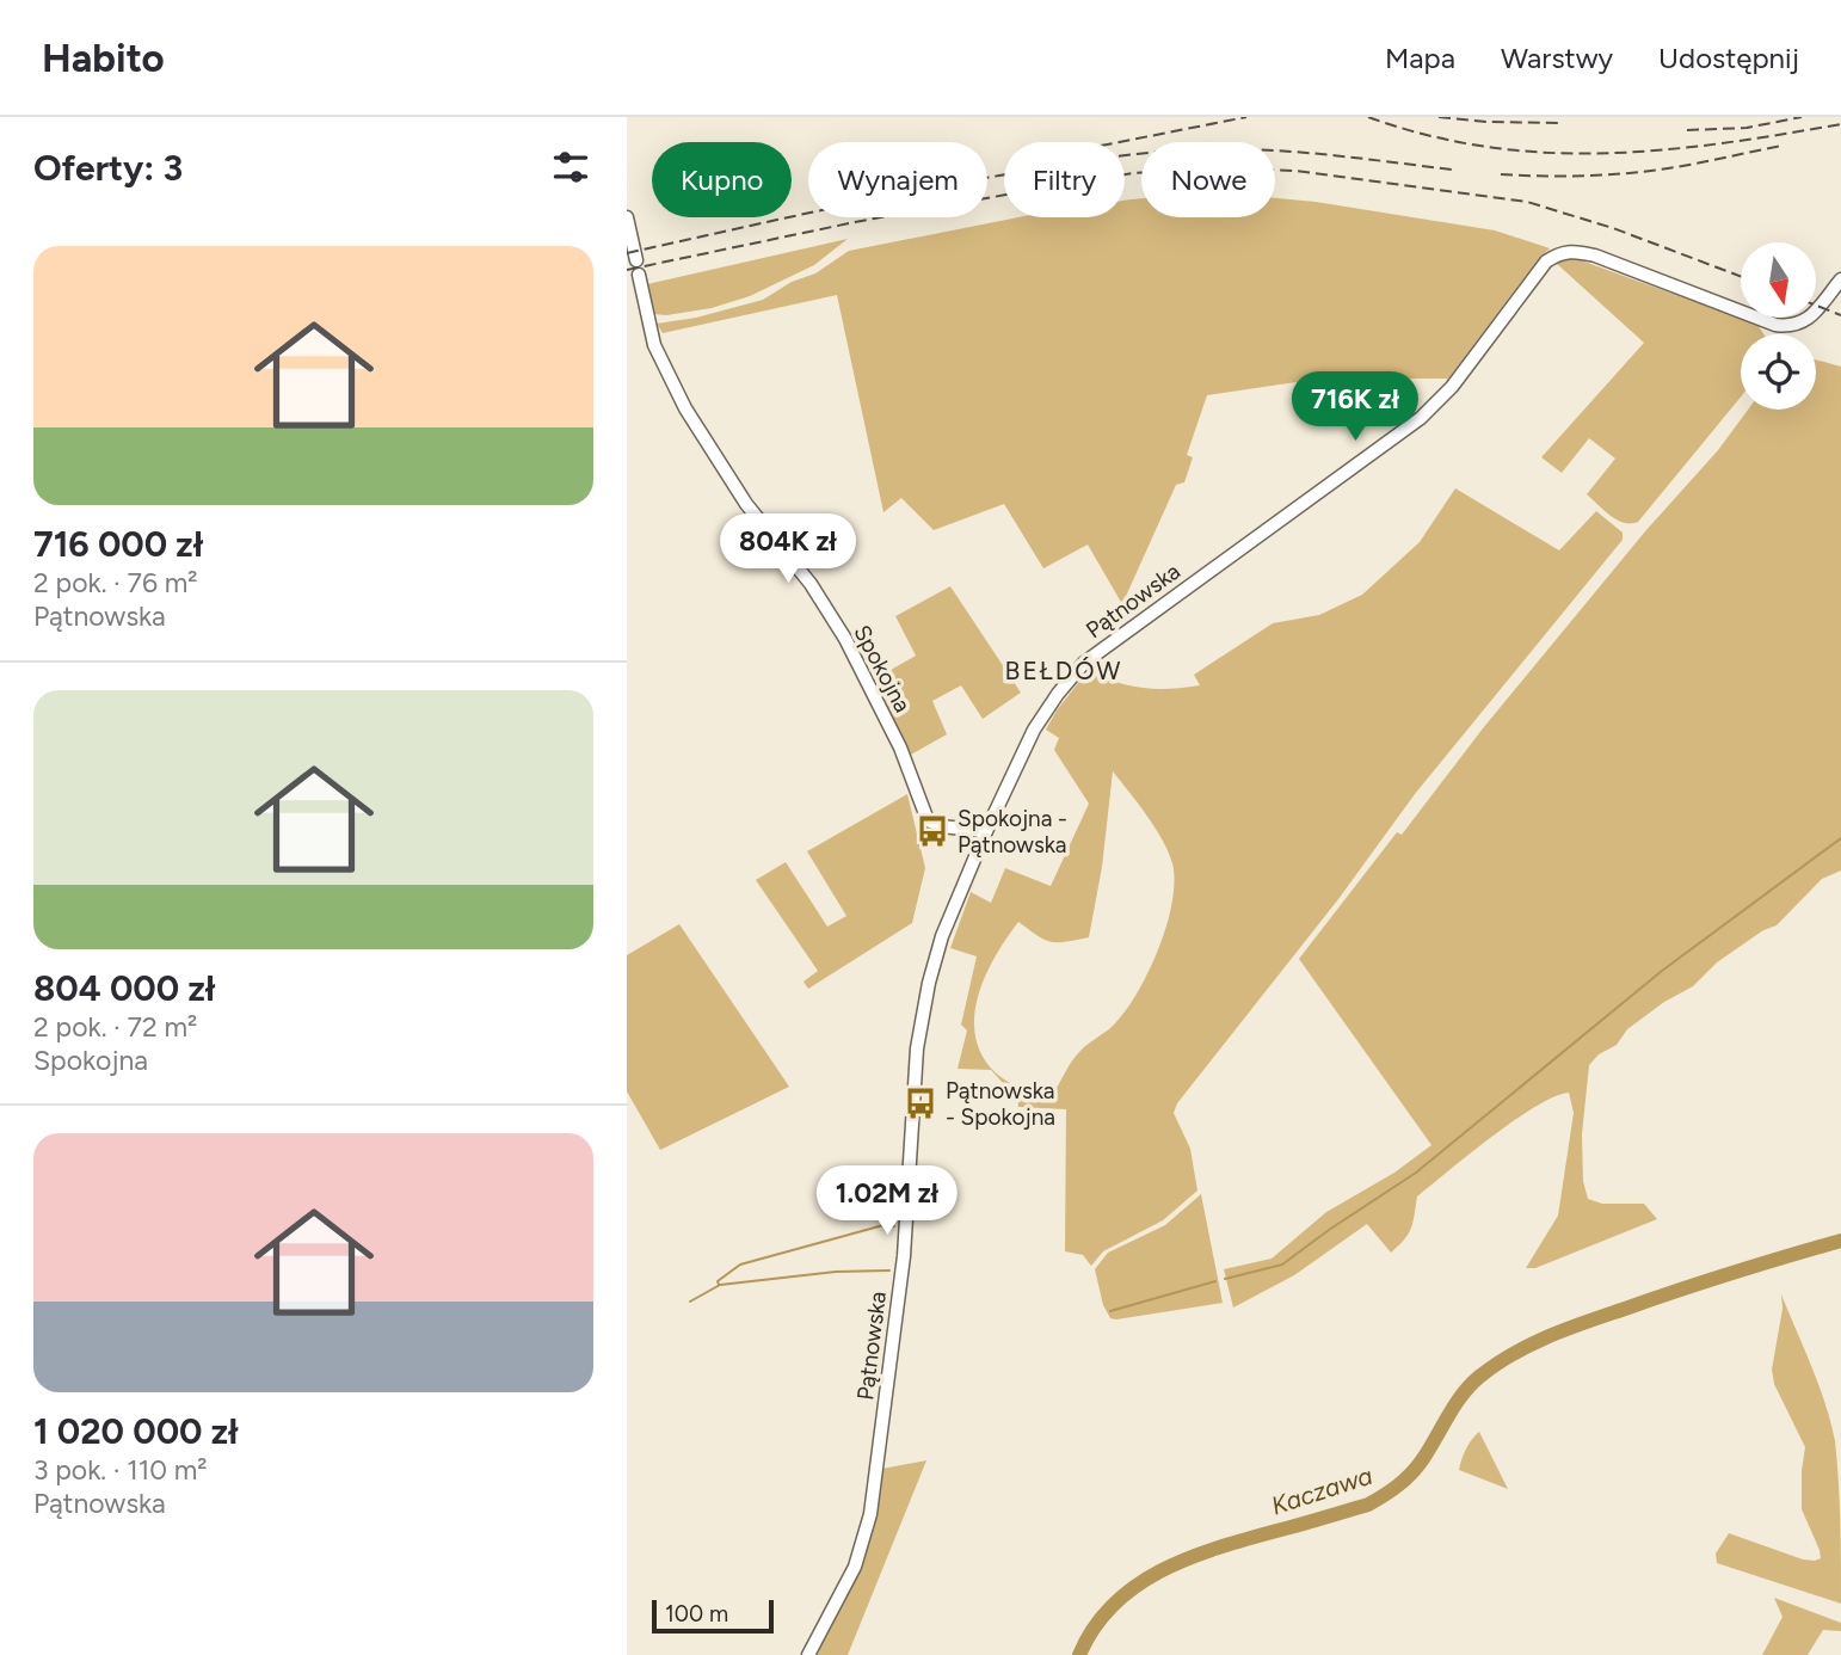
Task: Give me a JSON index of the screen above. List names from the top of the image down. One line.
{"streets":{"street":["Pątnowska","Spokojna"]},"crossings":[["Pątnowska","Spokojna"]],"districts":["BEŁDÓW"],"water":["Kaczawa"],"places":{"bus stop":["Spokojna - Pątnowska","Pątnowska - Spokojna"]},"scale_bar":"100 m","north":"bottom","page":{"header":"Habito","nav":["Mapa","Warstwy","Udostępnij"],"heading":"Oferty: 3","chip":["Kupno","Wynajem","Filtry","Nowe"],"list":[{"name":"716 000 zł","note":"2 pok. · 76 m² · Pątnowska"},{"name":"804 000 zł","note":"2 pok. · 72 m² · Spokojna"},{"name":"1 020 000 zł","note":"3 pok. · 110 m² · Pątnowska"}],"price":["716K zł","804K zł","1.02M zł"],"scale":"100 m"}}
